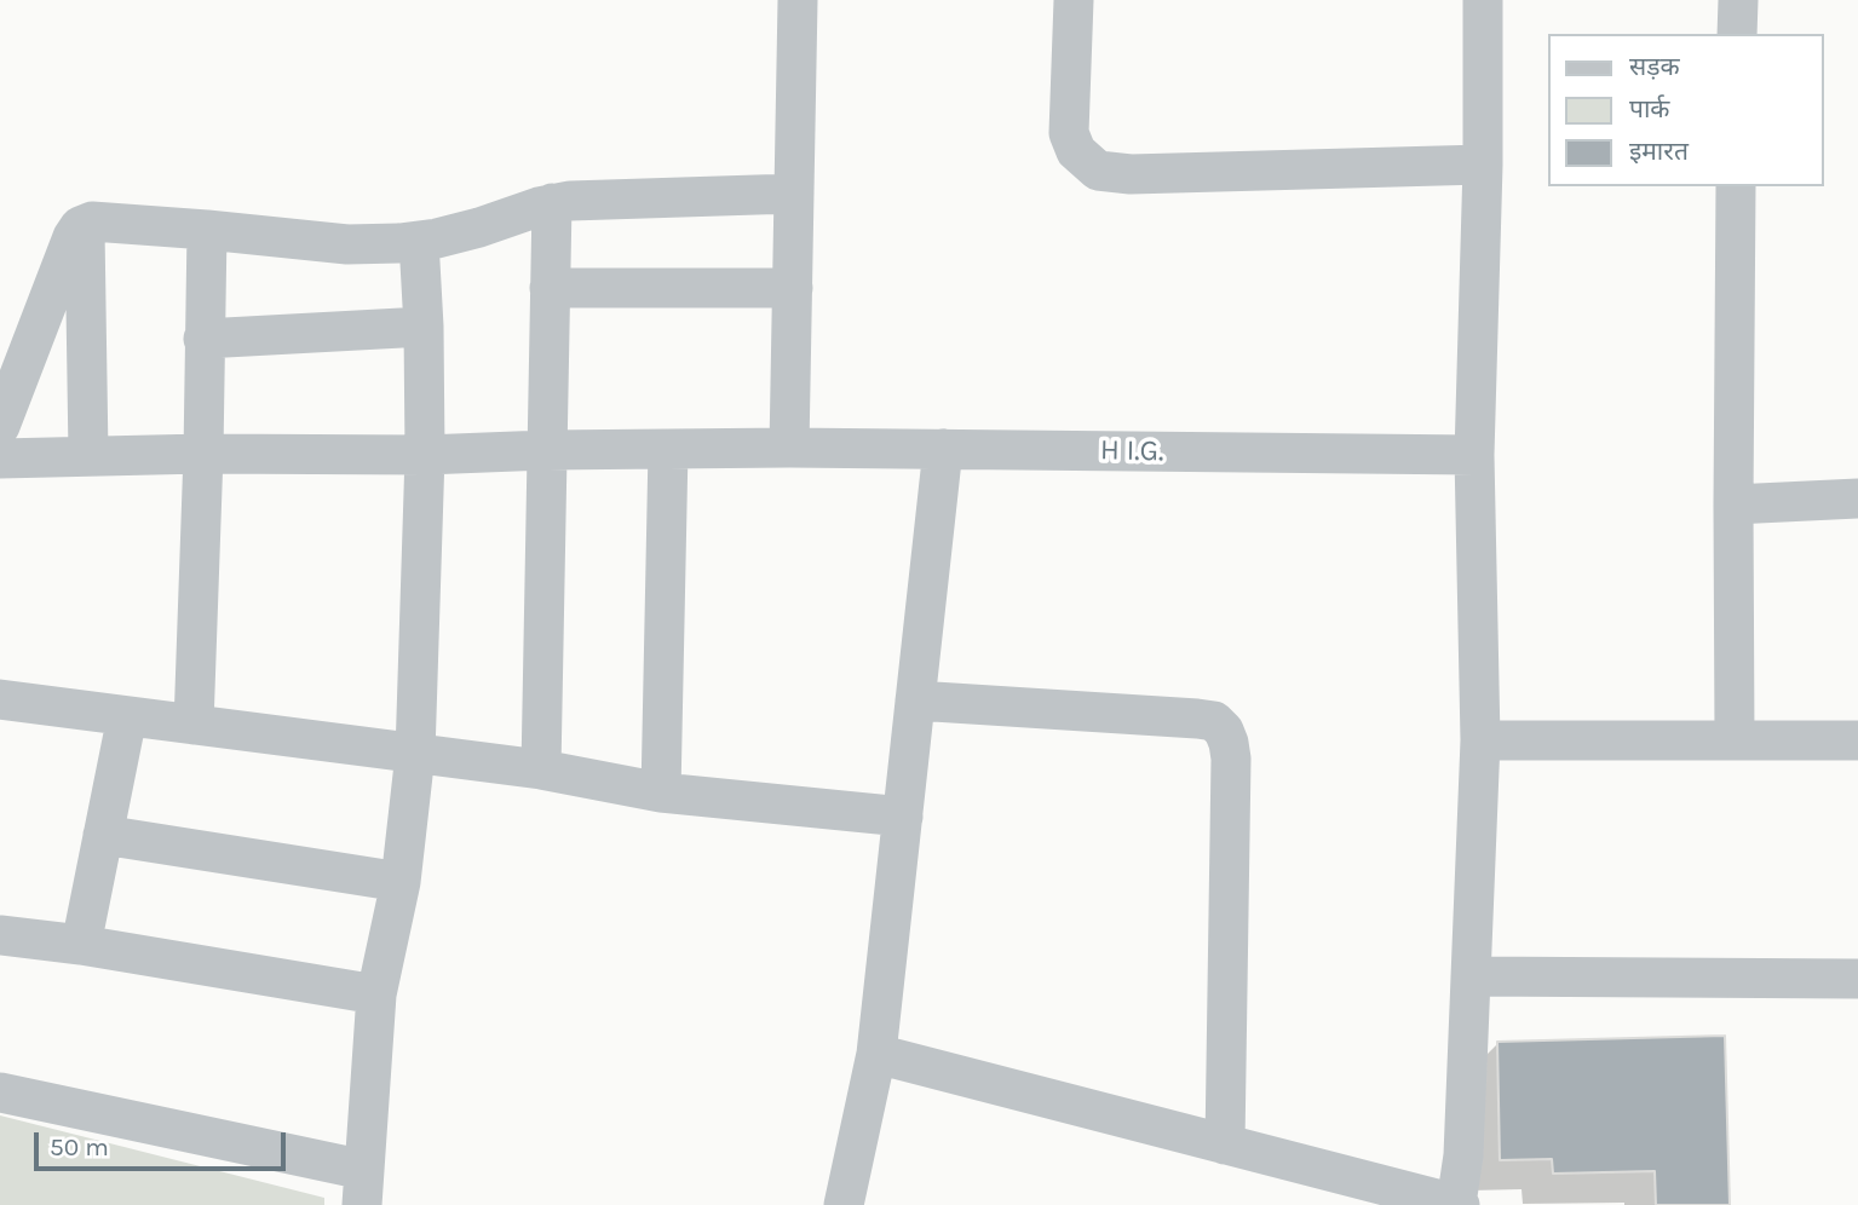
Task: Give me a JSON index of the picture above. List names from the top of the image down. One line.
{"streets":{"street":["H I.G."]},"legend":["सड़क","पार्क","इमारत"],"scale_bar":"50 m"}
